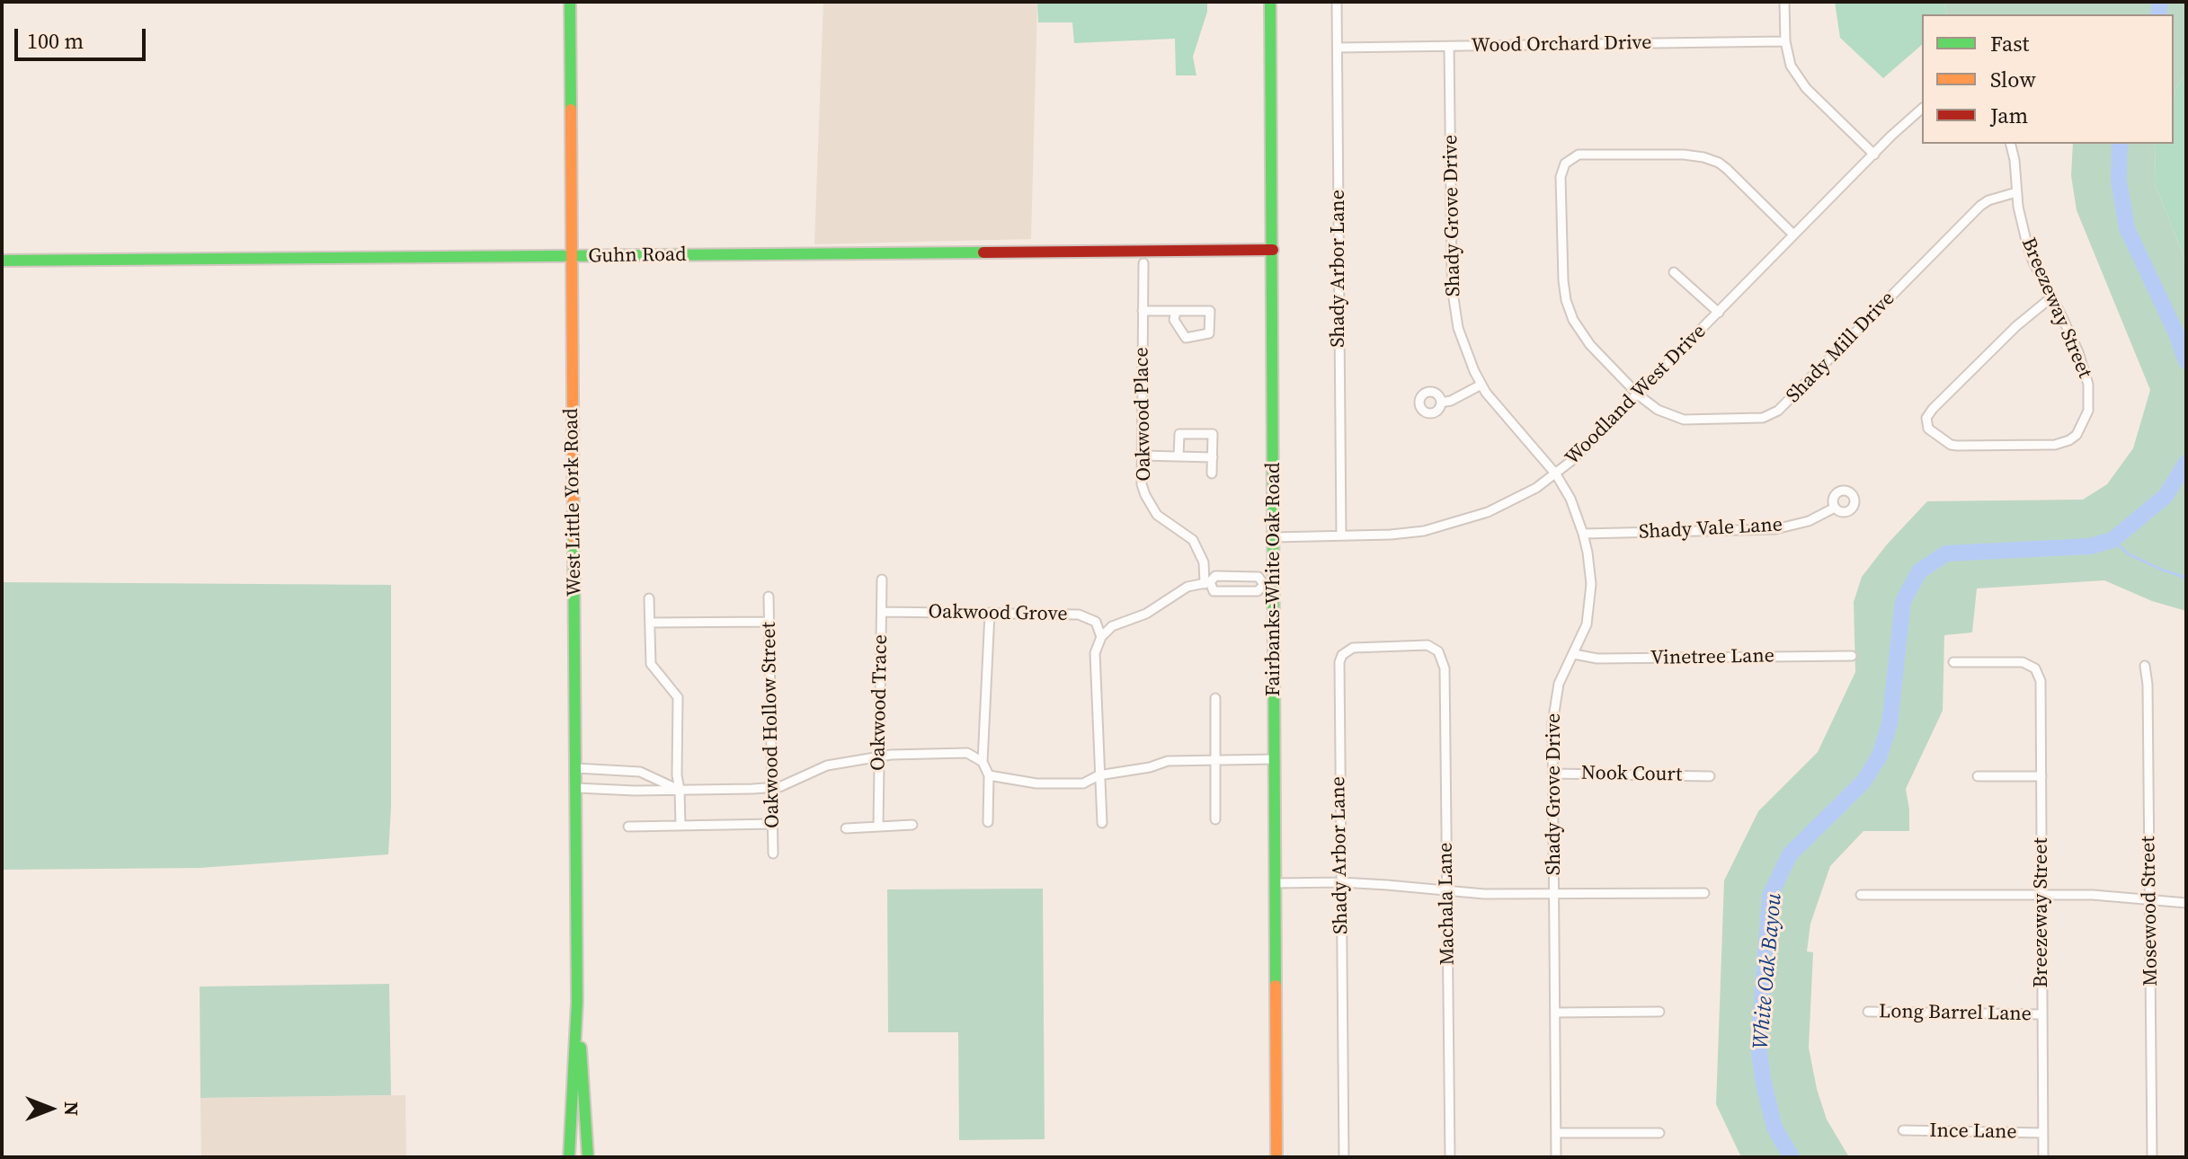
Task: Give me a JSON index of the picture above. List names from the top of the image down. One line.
{"streets":{"street":["Wood Orchard Drive","Shady Grove Drive","Guhn Road","Shady Arbor Lane","Breezeway Street","Shady Mill Drive","Woodland West Drive","Oakwood Place","West Little York Road","Shady Vale Lane","Fairbanks-White Oak Road","Oakwood Grove","Vinetree Lane","Oakwood Trace","Oakwood Hollow Street","Nook Court","Machala Lane","Mosewood Street","Long Barrel Lane","Ince Lane"]},"crossings":[["Wood Orchard Drive","Shady Grove Drive"],["Wood Orchard Drive","Shady Arbor Lane"],["Shady Grove Drive","Woodland West Drive"],["Shady Grove Drive","Shady Vale Lane"],["Shady Grove Drive","Vinetree Lane"],["Shady Grove Drive","Nook Court"],["Guhn Road","West Little York Road"],["Guhn Road","Fairbanks-White Oak Road"],["Shady Arbor Lane","Woodland West Drive"],["Shady Arbor Lane","Machala Lane"],["Breezeway Street","Shady Mill Drive"],["Breezeway Street","Long Barrel Lane"],["Breezeway Street","Ince Lane"],["Shady Mill Drive","Woodland West Drive"],["Woodland West Drive","Fairbanks-White Oak Road"],["Oakwood Grove","Oakwood Trace"]],"water":["White Oak Bayou"],"legend":["Fast","Slow","Jam"],"scale_bar":"100 m","north":"right"}
